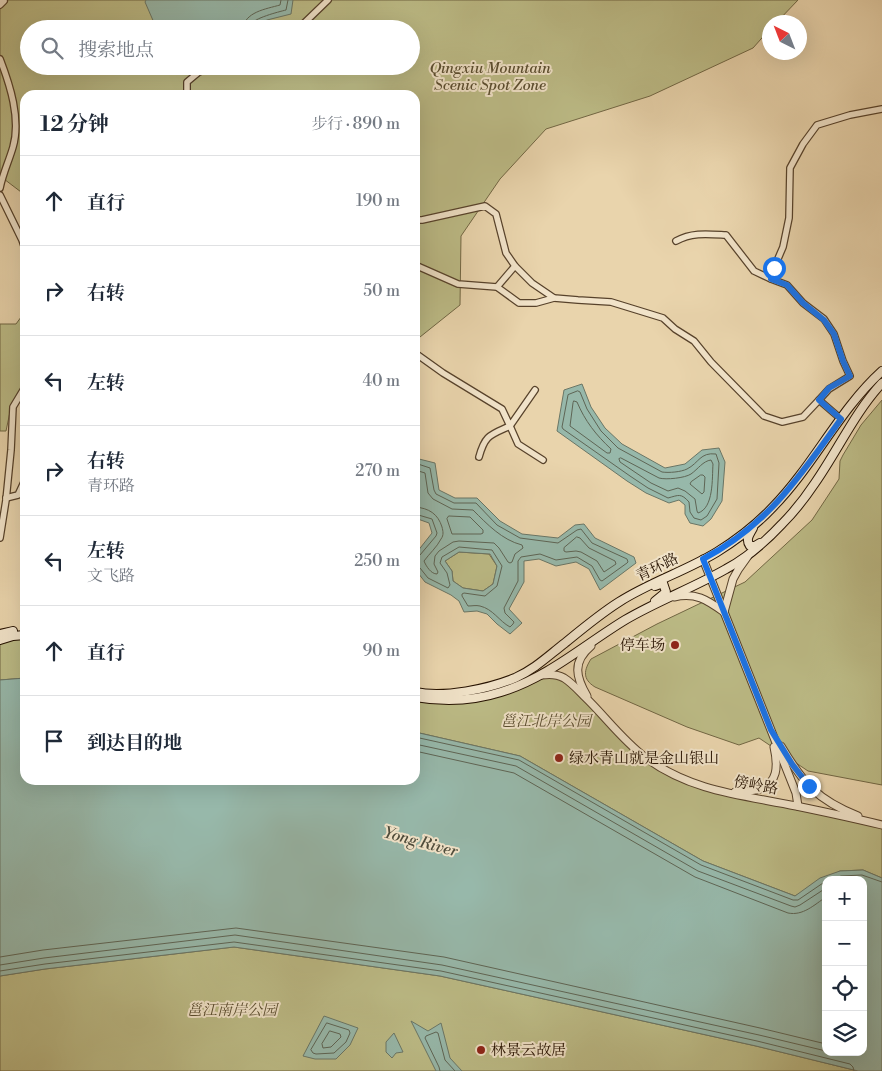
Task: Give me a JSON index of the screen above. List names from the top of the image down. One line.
{"streets":{"main road":["青环路"],"street":["傍岭路"]},"water":["Yong River"],"parks":["Qingxiu Mountain Scenic Spot Zone","邕江北岸公园","邕江南岸公园"],"places":["停车场","绿水青山就是金山银山","林景云故居"],"north":"top left","page":{"search":"搜索地点","heading":["12 分钟","步行 · 890 m"],"list":[["直行","190 m"],["右转","50 m"],["左转","40 m"],["右转","青环路","270 m"],["左转","文飞路","250 m"],["直行","90 m"],"到达目的地"],"map_buttons":["+","−"]}}
